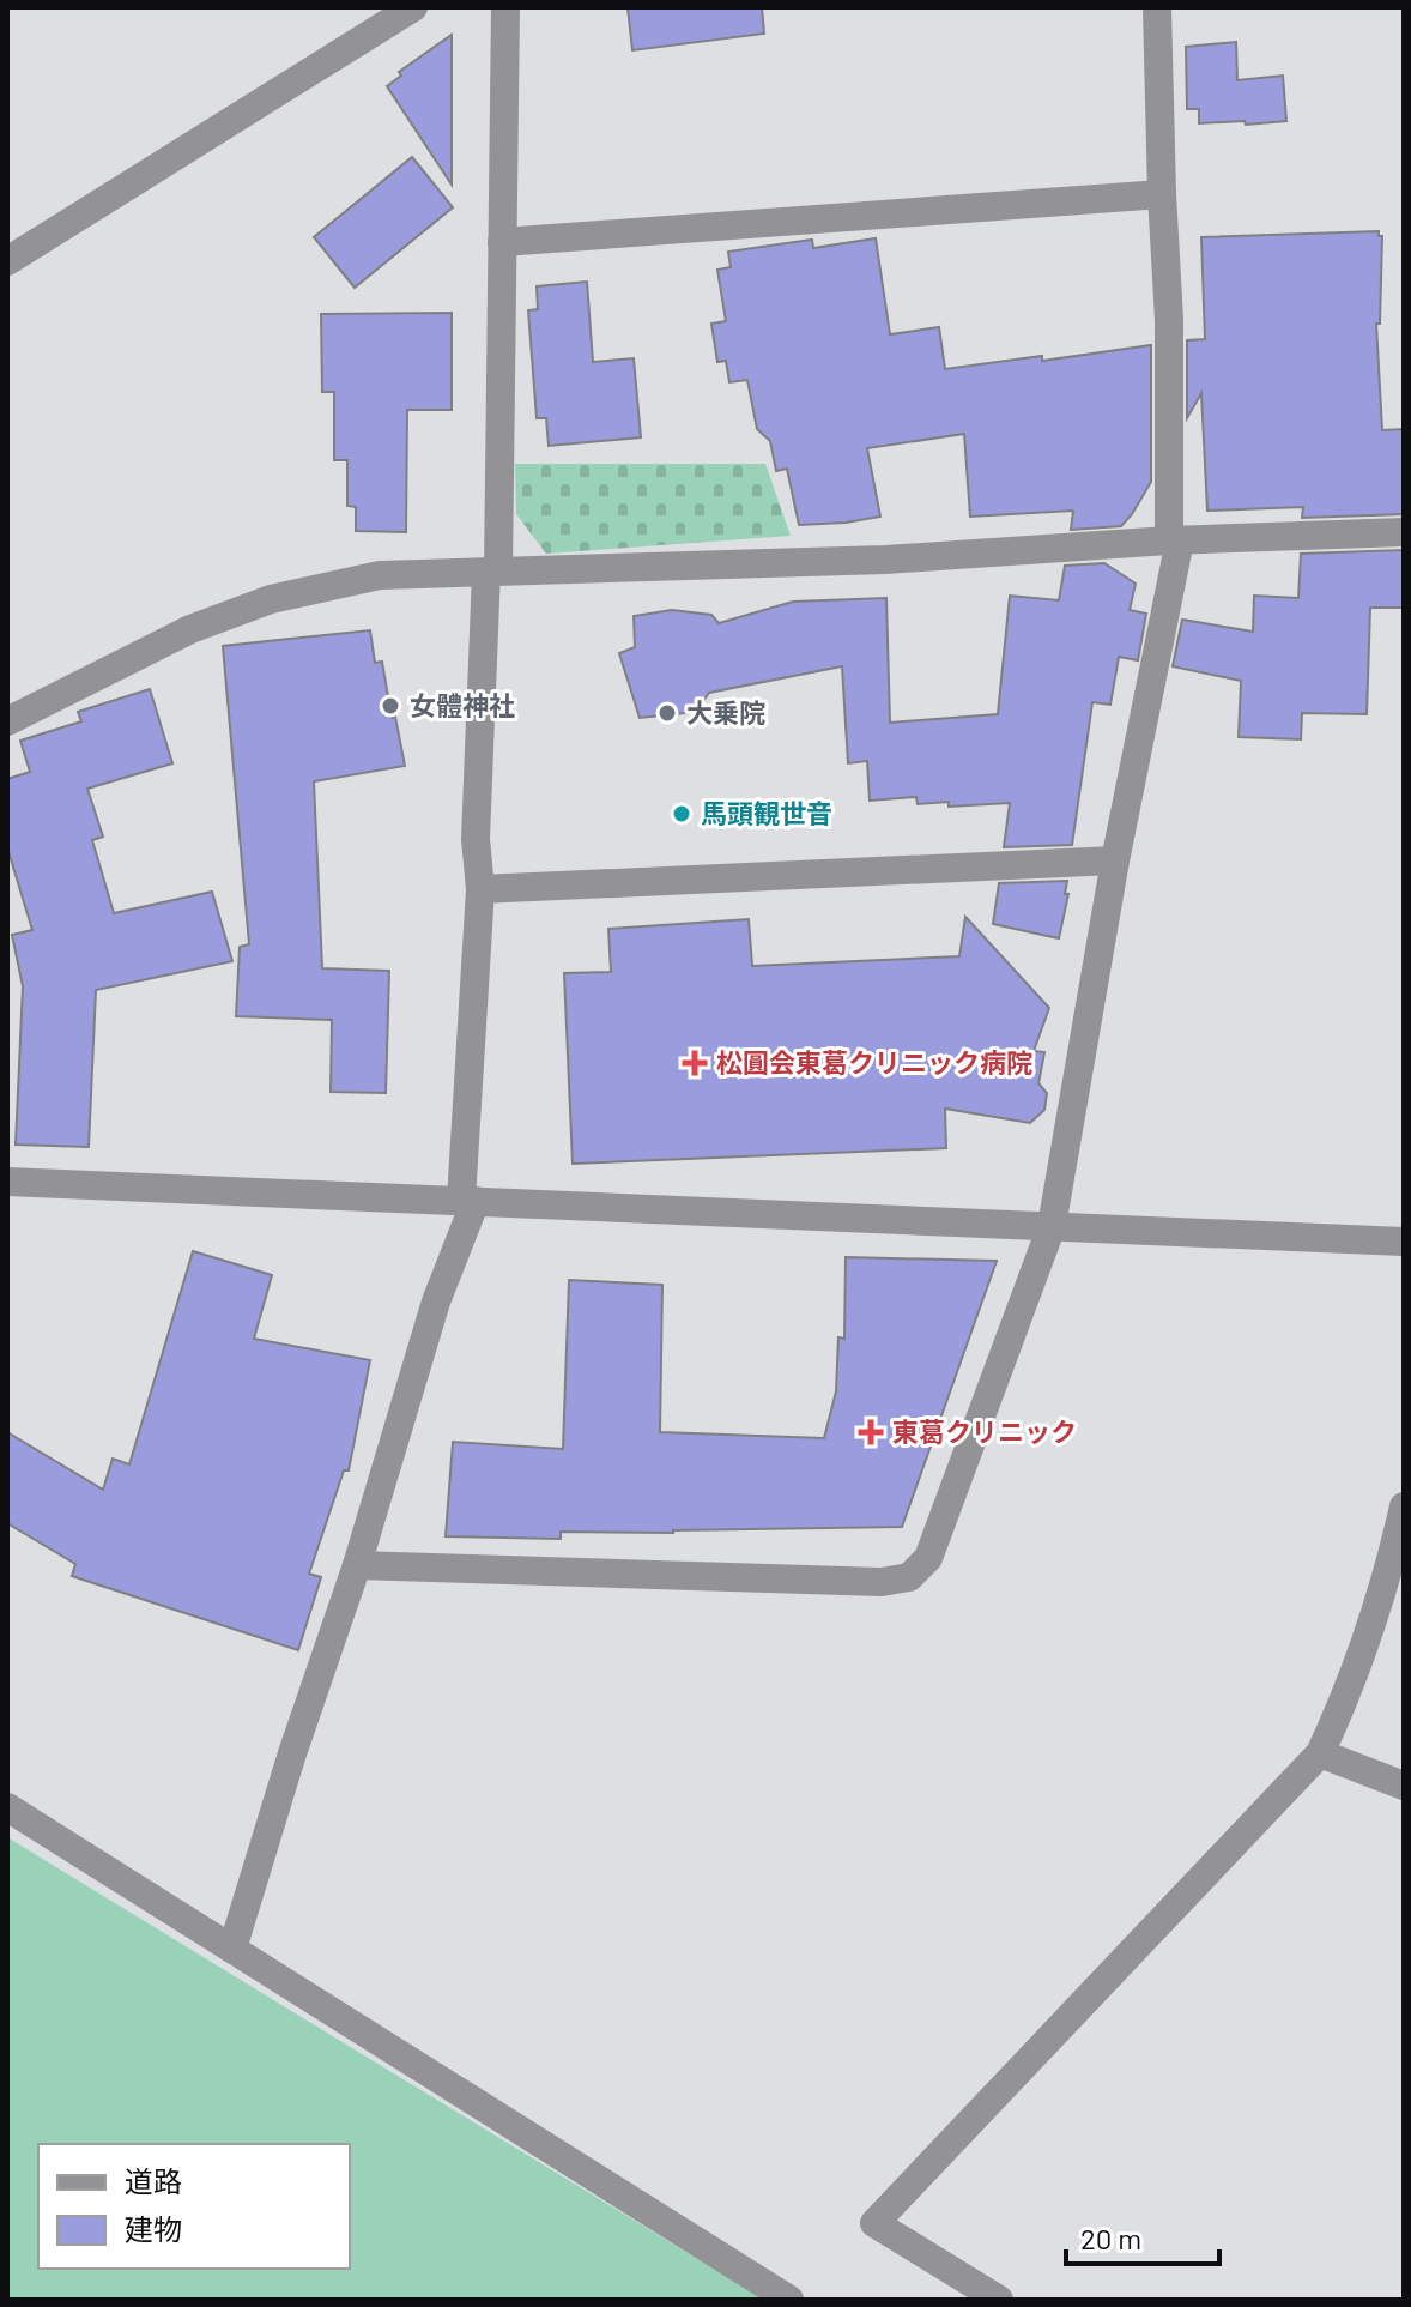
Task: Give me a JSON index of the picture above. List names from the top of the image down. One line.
{"places":{"other":["女體神社","大乗院","馬頭観世音"],"health":["松圓会東葛クリニック病院","東葛クリニック"]},"legend":["道路","建物"],"scale_bar":"20 m"}
